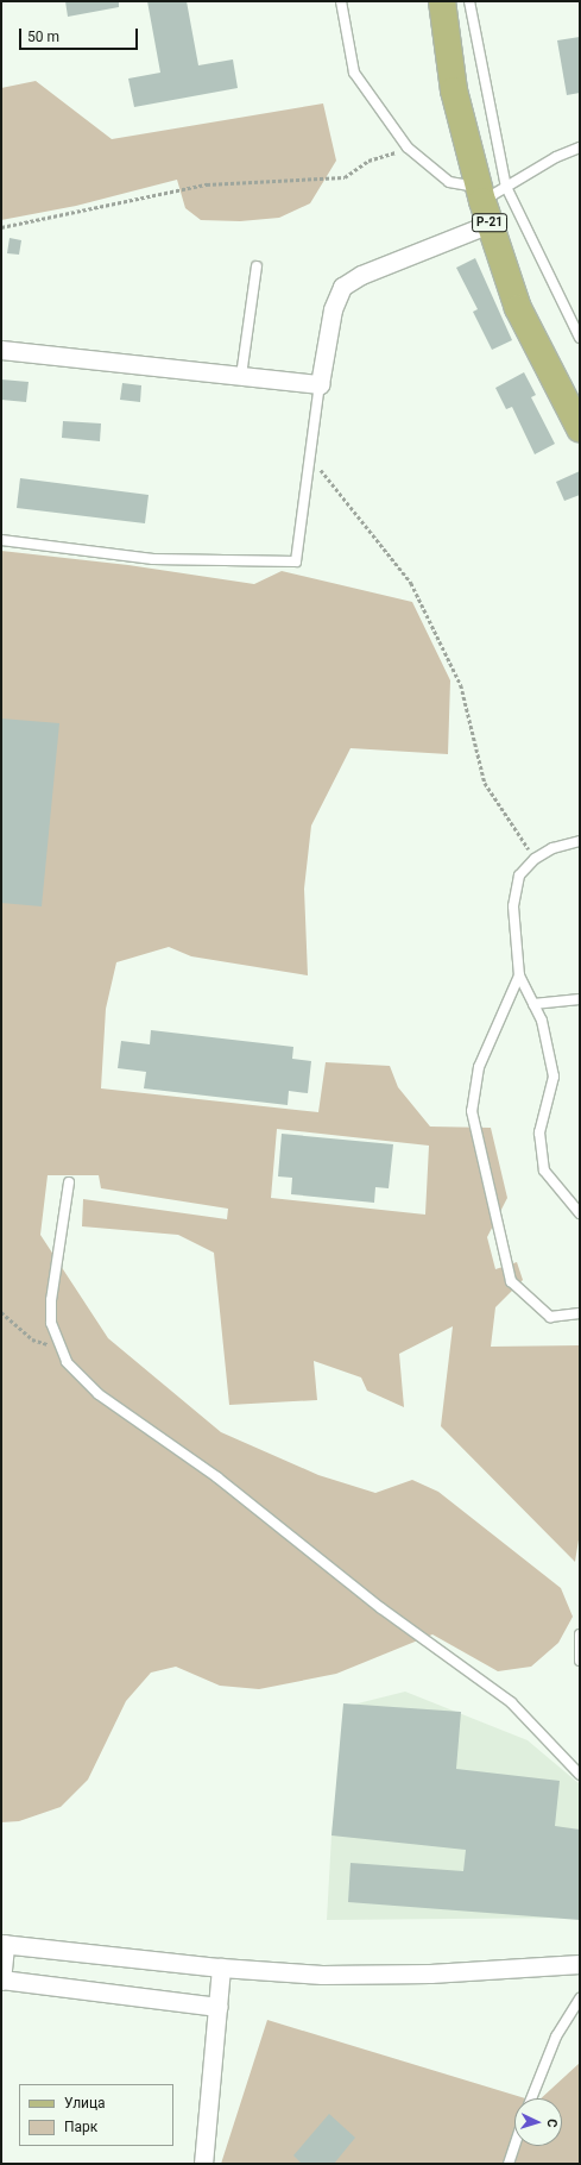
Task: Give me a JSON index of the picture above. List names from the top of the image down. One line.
{"streets":{"main road":["Р-21"]},"legend":["Улица","Парк"],"scale_bar":"50 m","north":"right"}
